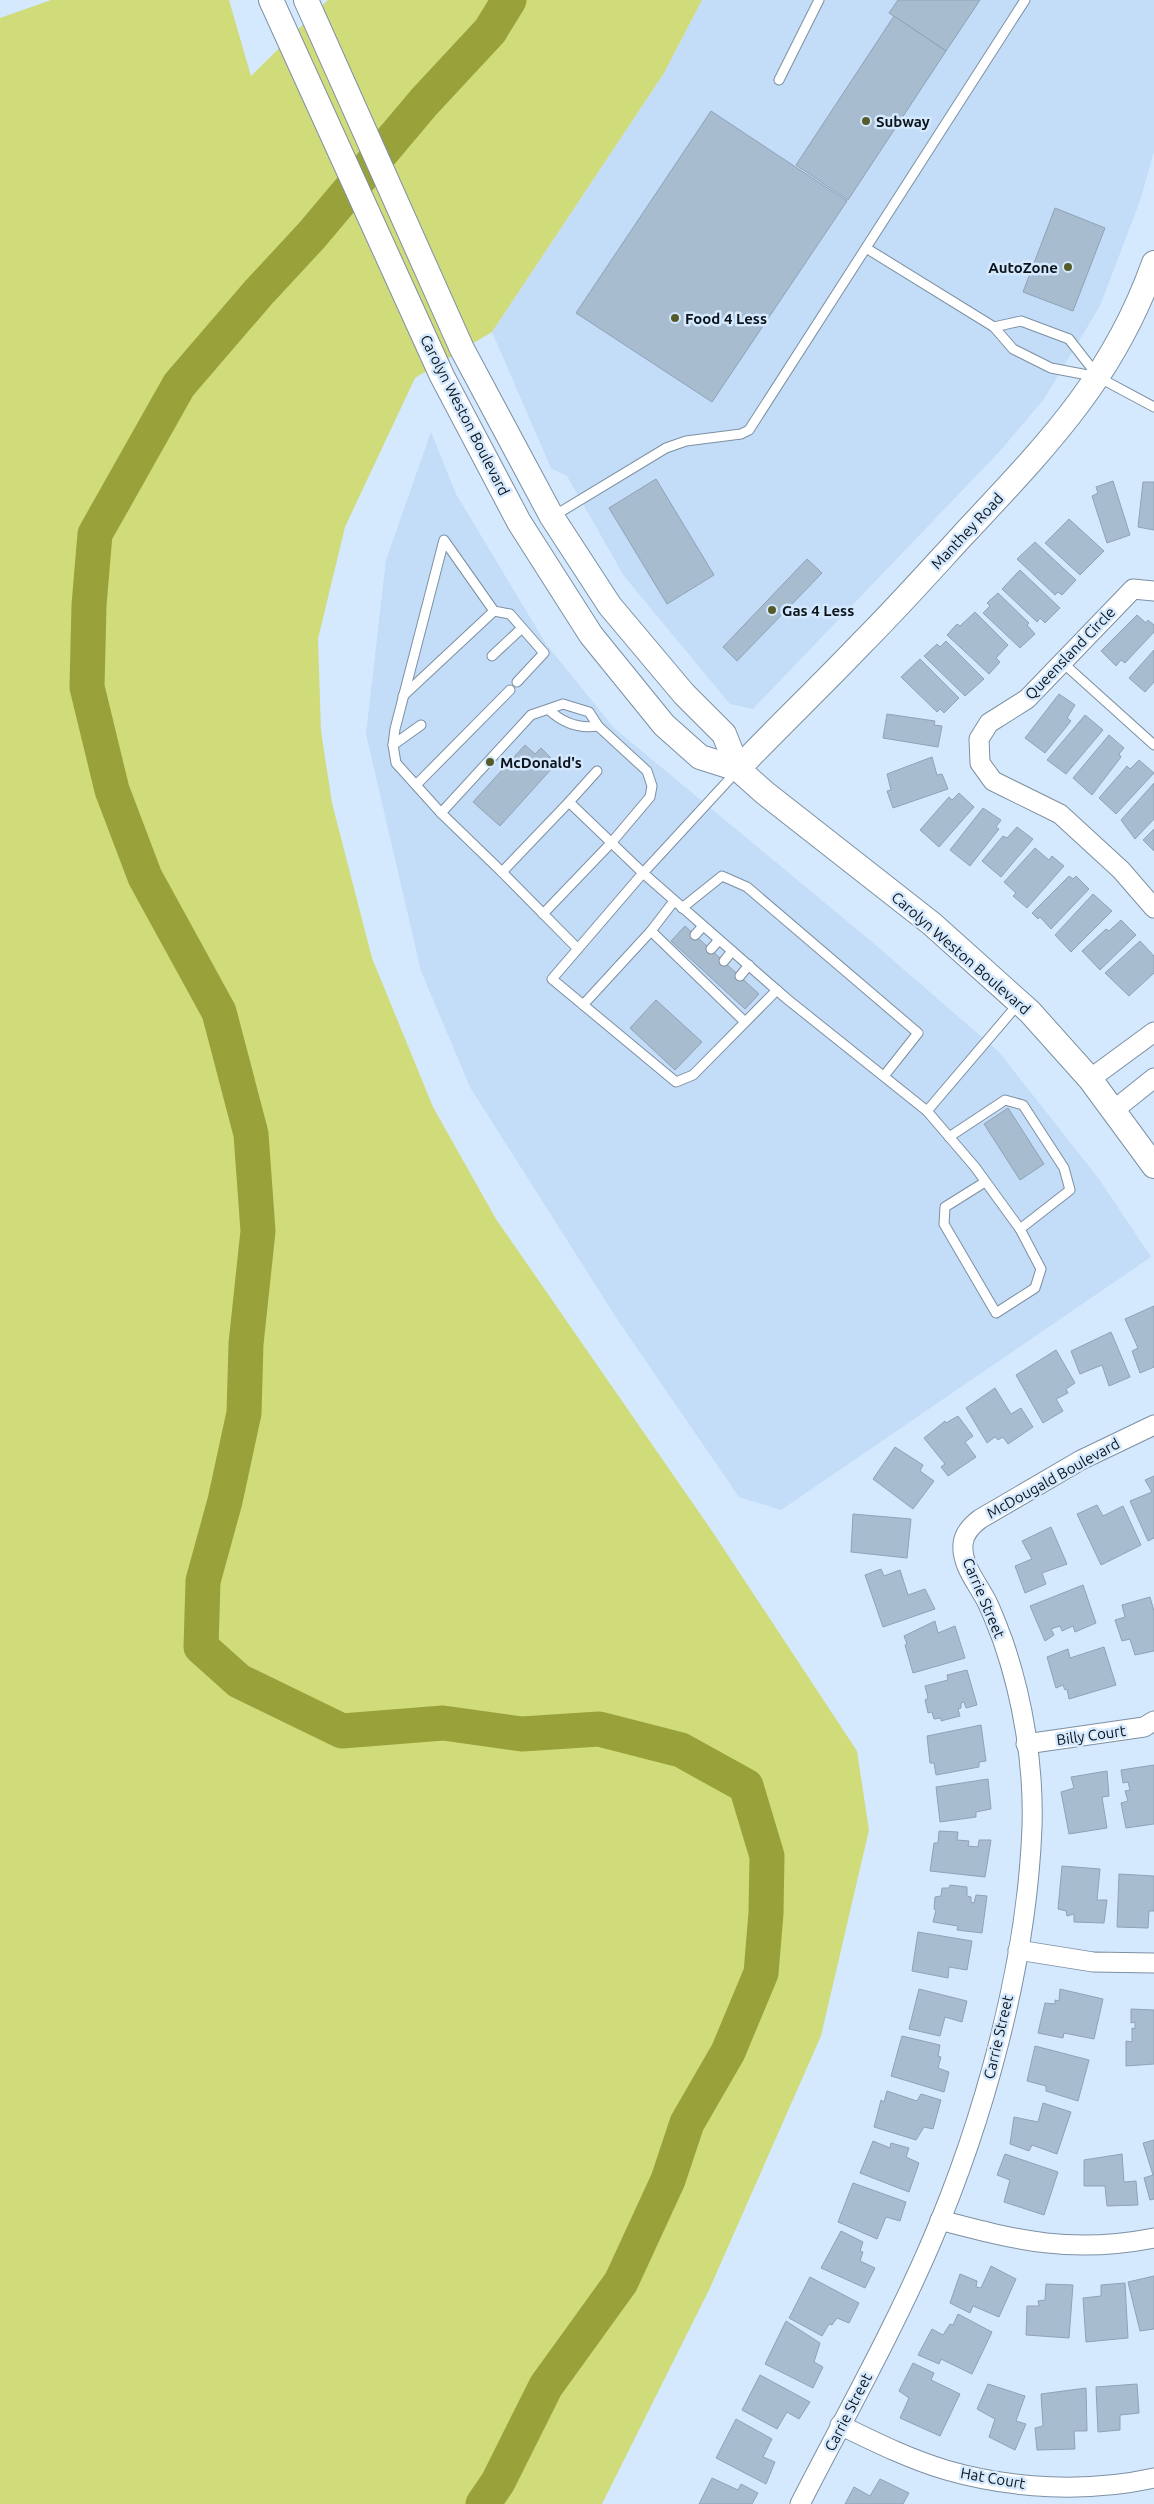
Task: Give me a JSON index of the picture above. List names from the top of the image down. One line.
{"streets":{"street":["Carolyn Weston Boulevard","Manthey Road","Queensland Circle","McDougald Boulevard","Carrie Street","Billy Court","Hat Court"]},"crossings":[["Carolyn Weston Boulevard","Manthey Road"],["McDougald Boulevard","Carrie Street"],["Carrie Street","Billy Court"],["Carrie Street","Hat Court"]],"places":["Subway","AutoZone","Food 4 Less","Gas 4 Less","McDonald's"]}
